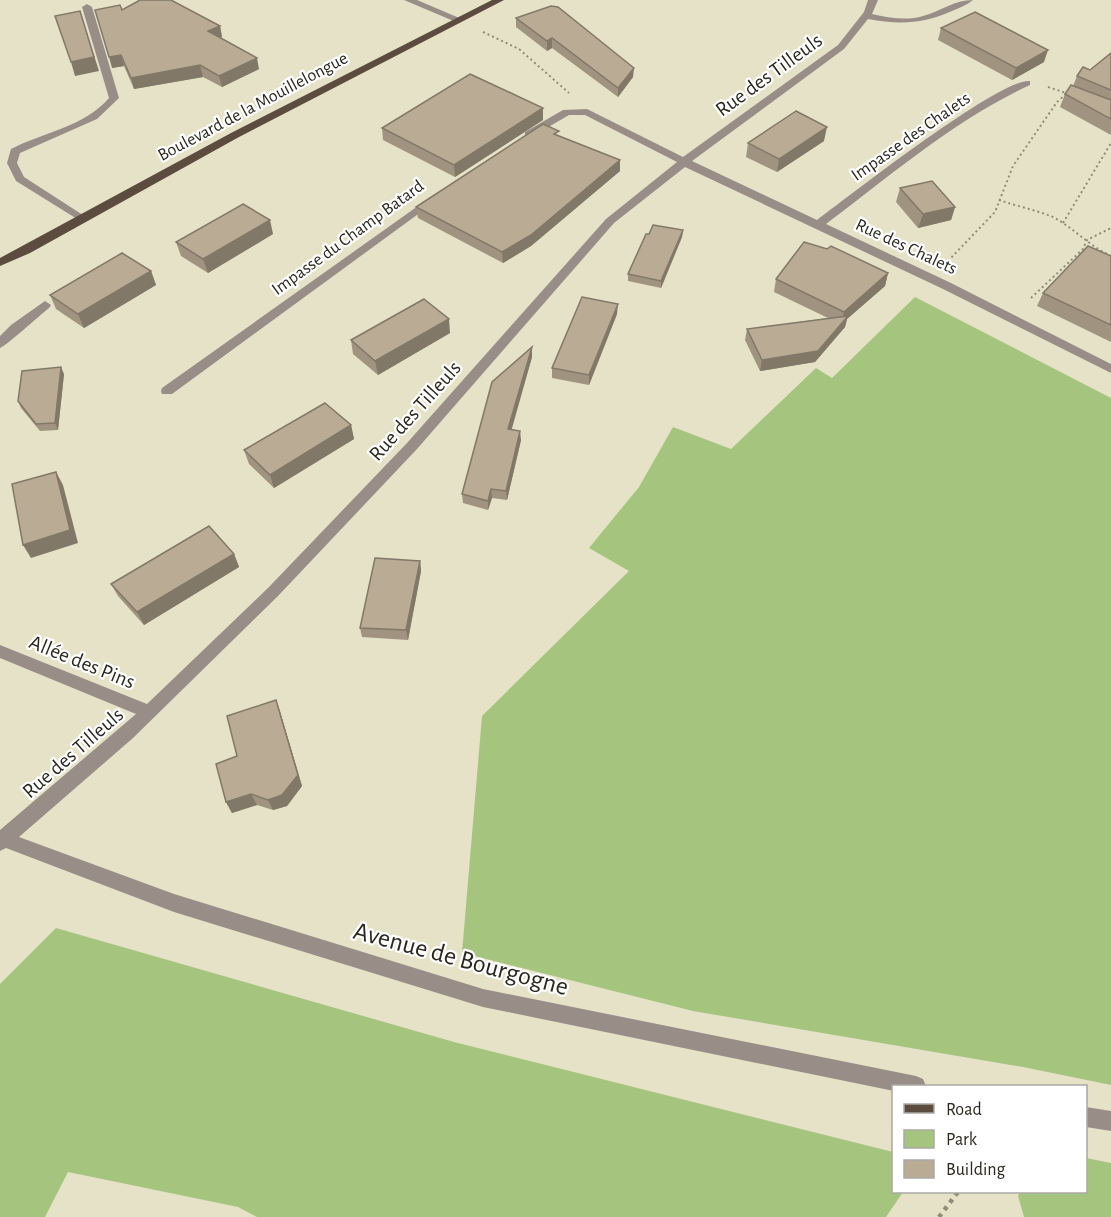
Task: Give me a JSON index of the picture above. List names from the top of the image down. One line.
{"streets":{"main road":["Boulevard de la Mouillelongue"],"street":["Rue des Tilleuls","Impasse des Chalets","Impasse du Champ Batard","Rue des Chalets","Allée des Pins","Avenue de Bourgogne"]},"crossings":[["Rue des Tilleuls","Rue des Chalets"],["Rue des Tilleuls","Allée des Pins"],["Rue des Tilleuls","Avenue de Bourgogne"],["Impasse des Chalets","Rue des Chalets"]],"legend":["Road","Park","Building"]}
